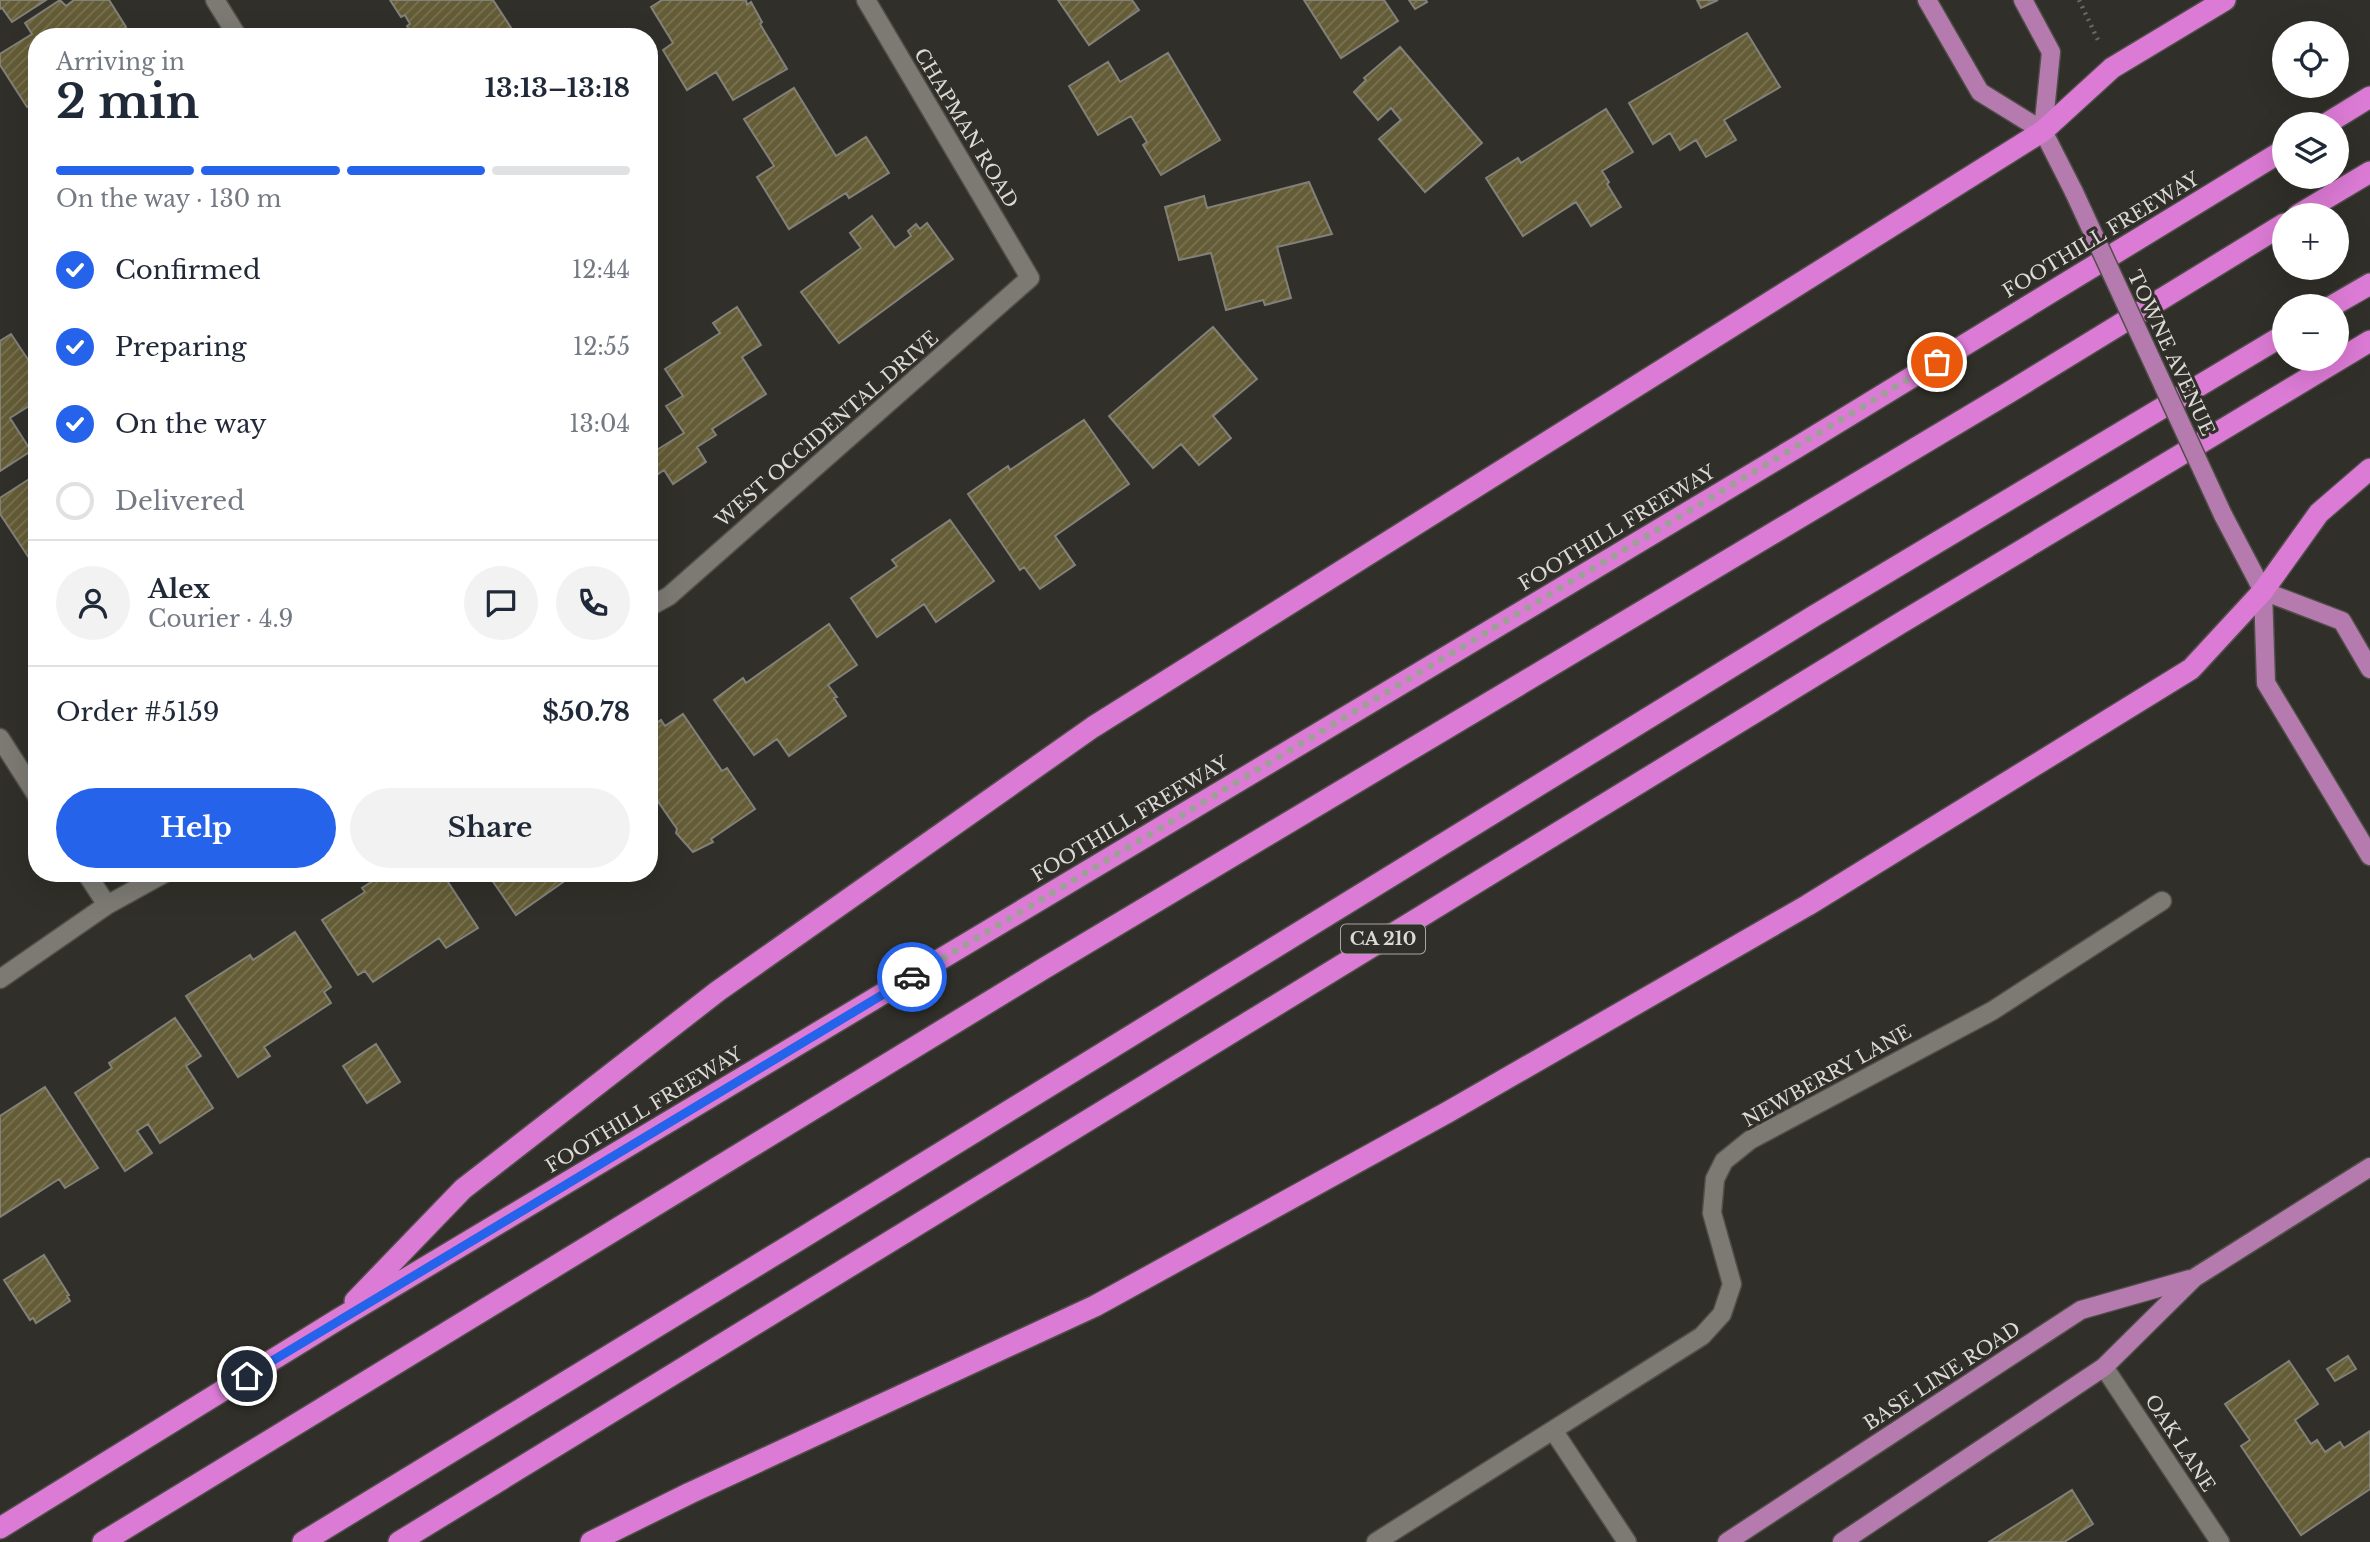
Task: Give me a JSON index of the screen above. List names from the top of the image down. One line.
{"streets":{"highway":["FOOTHILL FREEWAY","CA 210"],"main road":["TOWNE AVENUE","BASE LINE ROAD"],"street":["CHAPMAN ROAD","WEST OCCIDENTAL DRIVE","NEWBERRY LANE","OAK LANE"]},"crossings":[["CHAPMAN ROAD","WEST OCCIDENTAL DRIVE"],["BASE LINE ROAD","OAK LANE"]],"page":{"map_buttons":["+","−"],"heading":["2 min","Arriving in","13:13–13:18"],"panel":["Alex","Courier · 4.9","Order #5159","$50.78"],"bar":"On the way · 130 m","list":[["Confirmed","12:44"],["Preparing","12:55"],["On the way","13:04"],"Delivered"],"buttons":["Help","Share"]}}
